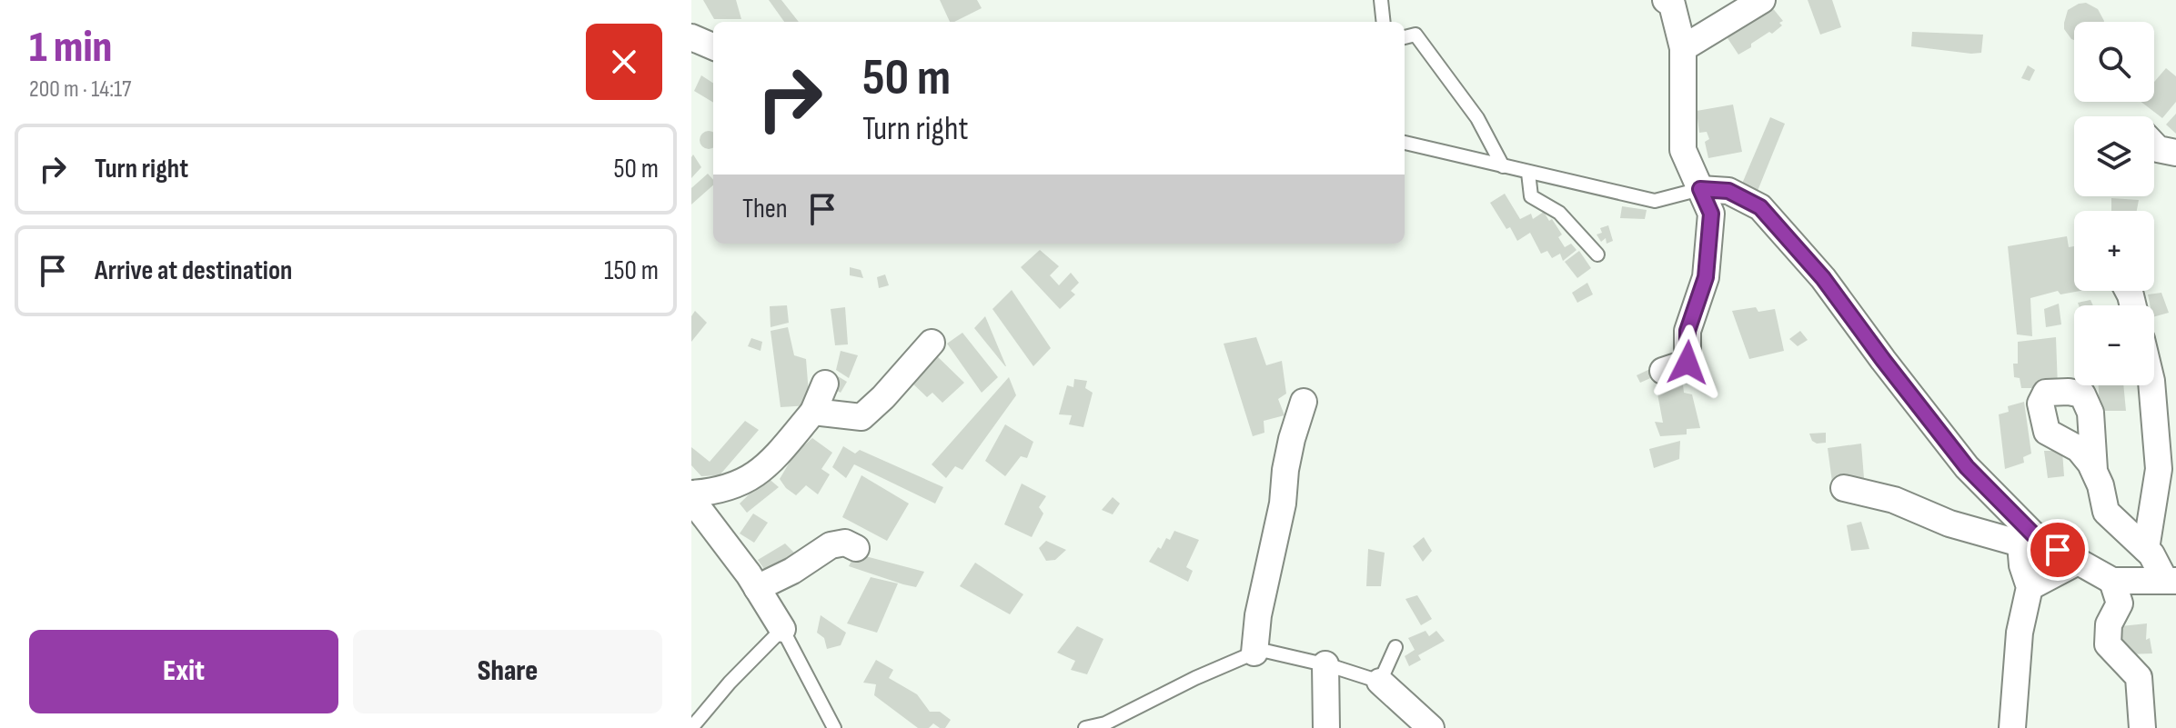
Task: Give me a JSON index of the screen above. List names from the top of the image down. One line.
{"page":{"heading":["1 min","200 m · 14:17"],"map_buttons":["+","−"],"turn":["50 m","Turn right"],"list":[{"name":"Turn right","value":"50 m"},{"name":"Arrive at destination","value":"150 m"}],"then":"Then","buttons":["Exit","Share"]}}
